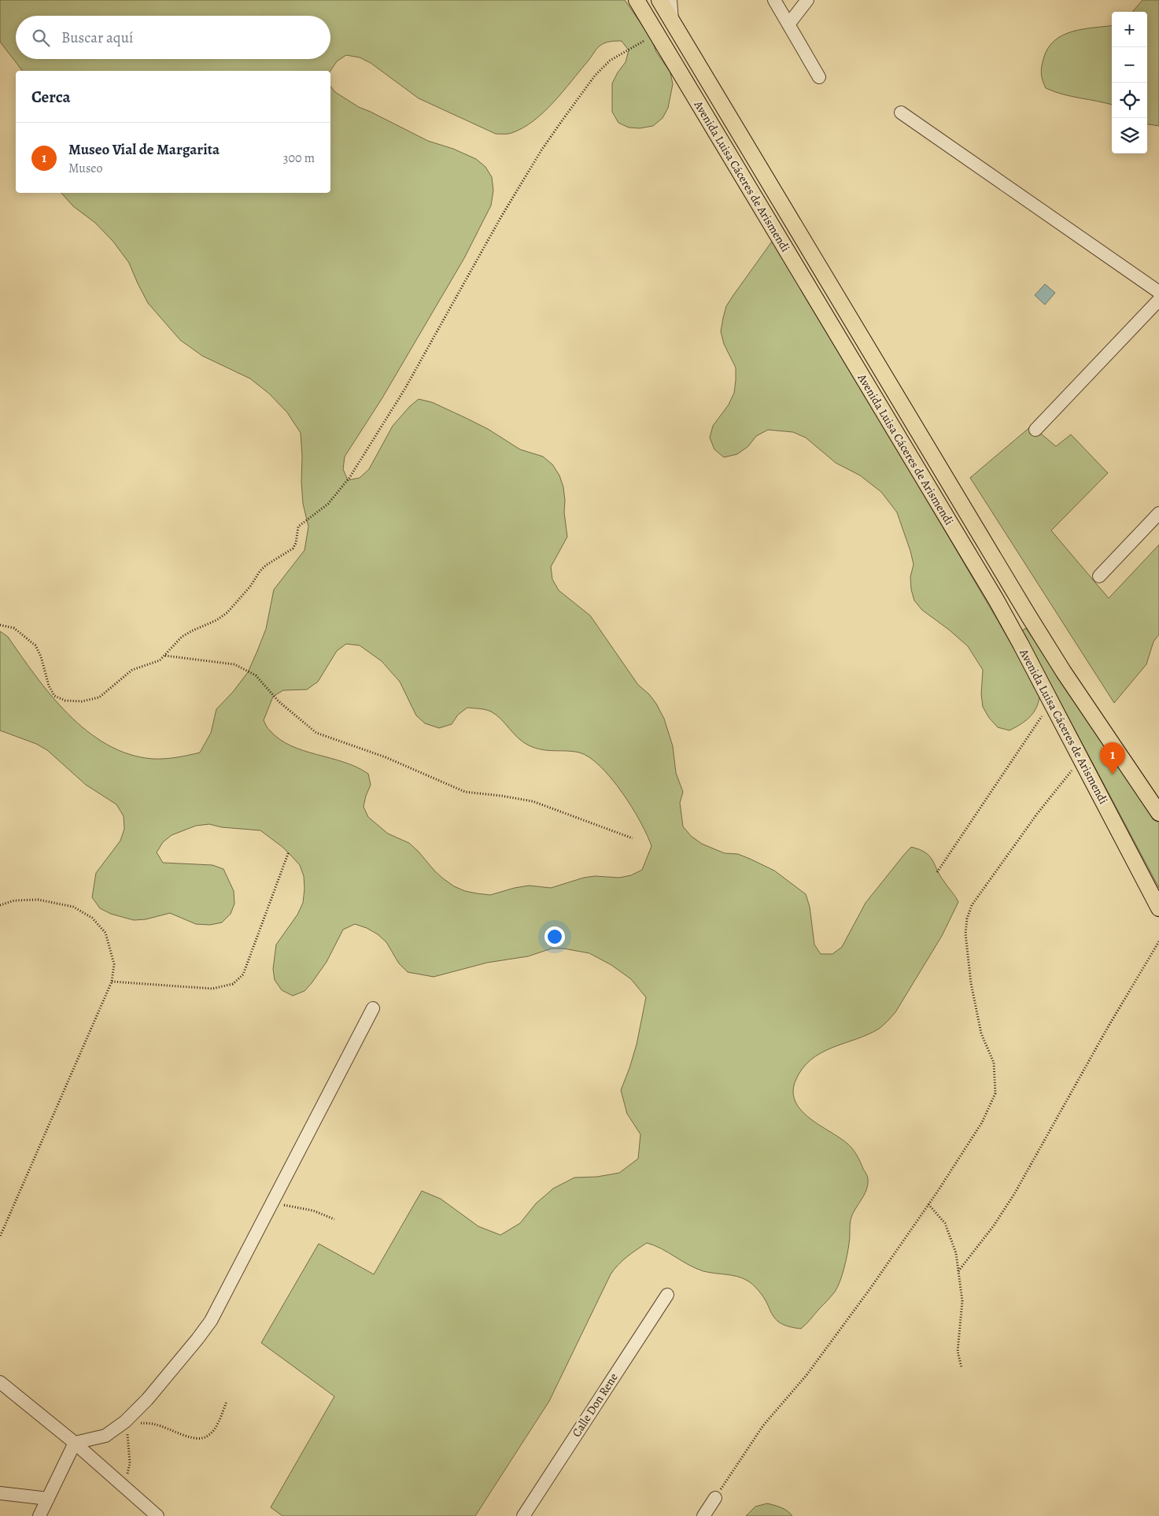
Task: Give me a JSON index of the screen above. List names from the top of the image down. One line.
{"streets":{"main road":["Avenida Luisa Cáceres de Arismendi"],"street":["Calle Don Rene"]},"page":{"map_buttons":["+","−"],"search":"Buscar aquí","heading":"Cerca","list":[{"mark":"1","name":"Museo Vial de Margarita","note":"Museo","value":"300 m"}],"pins":"1"}}
